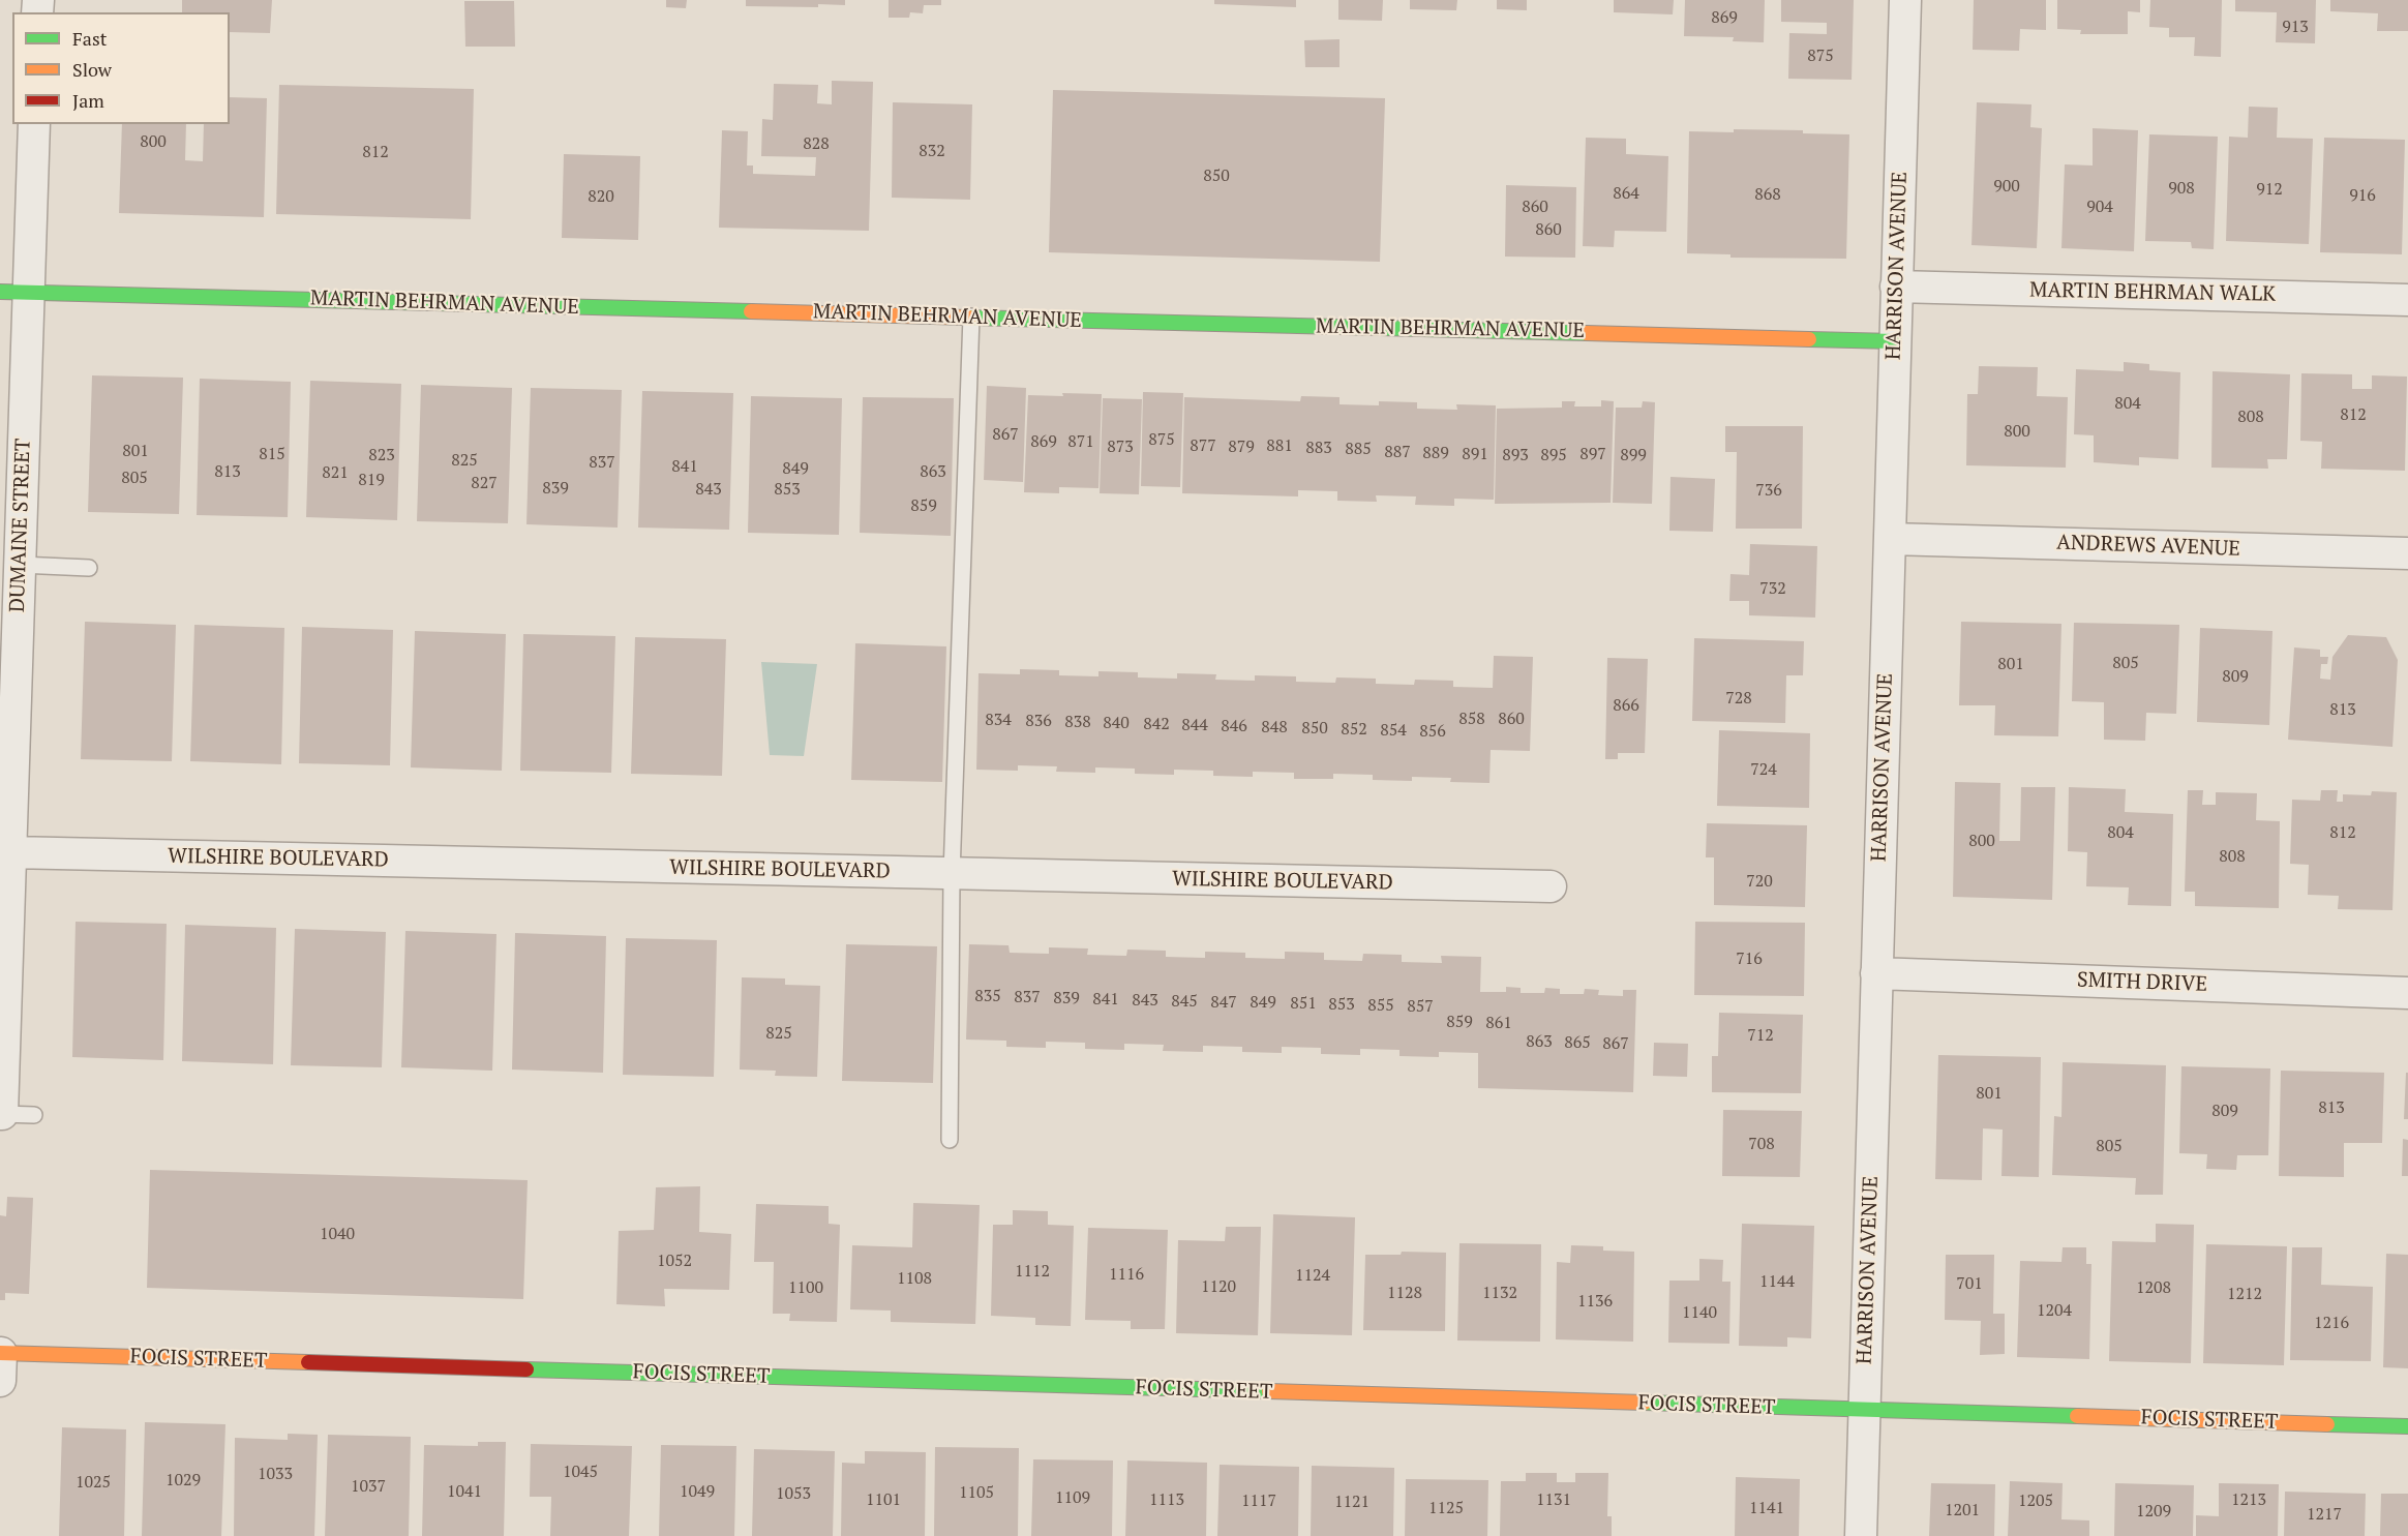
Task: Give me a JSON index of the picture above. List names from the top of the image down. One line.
{"streets":{"street":["HARRISON AVENUE","MARTIN BEHRMAN WALK","MARTIN BEHRMAN AVENUE","DUMAINE STREET","ANDREWS AVENUE","WILSHIRE BOULEVARD","SMITH DRIVE","FOCIS STREET"]},"crossings":[["HARRISON AVENUE","MARTIN BEHRMAN WALK"],["HARRISON AVENUE","MARTIN BEHRMAN AVENUE"],["HARRISON AVENUE","ANDREWS AVENUE"],["HARRISON AVENUE","SMITH DRIVE"],["HARRISON AVENUE","FOCIS STREET"],["MARTIN BEHRMAN AVENUE","DUMAINE STREET"],["DUMAINE STREET","WILSHIRE BOULEVARD"]],"house_numbers":["869","913","875","800","828","832","812","850","900","908","912","864","868","916","820","860","904","860","804","812","808","800","867","875","869","871","877","881","873","879","883","885","801","887","889","815","891","897","823","893","895","899","825","837","841","849","813","863","821","805","819","827","839","843","853","736","859","732","805","801","809","728","866","813","858","860","834","836","838","840","842","844","846","848","850","852","854","856","724","804","812","800","808","720","716","835","837","839","841","843","845","847","849","851","853","855","857","859","861","825","712","863","865","867","801","813","809","708","805","1040","1052","1112","1116","1124","1108","1144","701","1120","1100","1208","1128","1132","1212","1136","1204","1140","1216","1045","1033","1029","1025","1037","1041","1049","1105","1053","1109","1101","1113","1131","1213","1117","1205","1121","1125","1141","1201","1209","1217"],"legend":["Fast","Slow","Jam"]}
